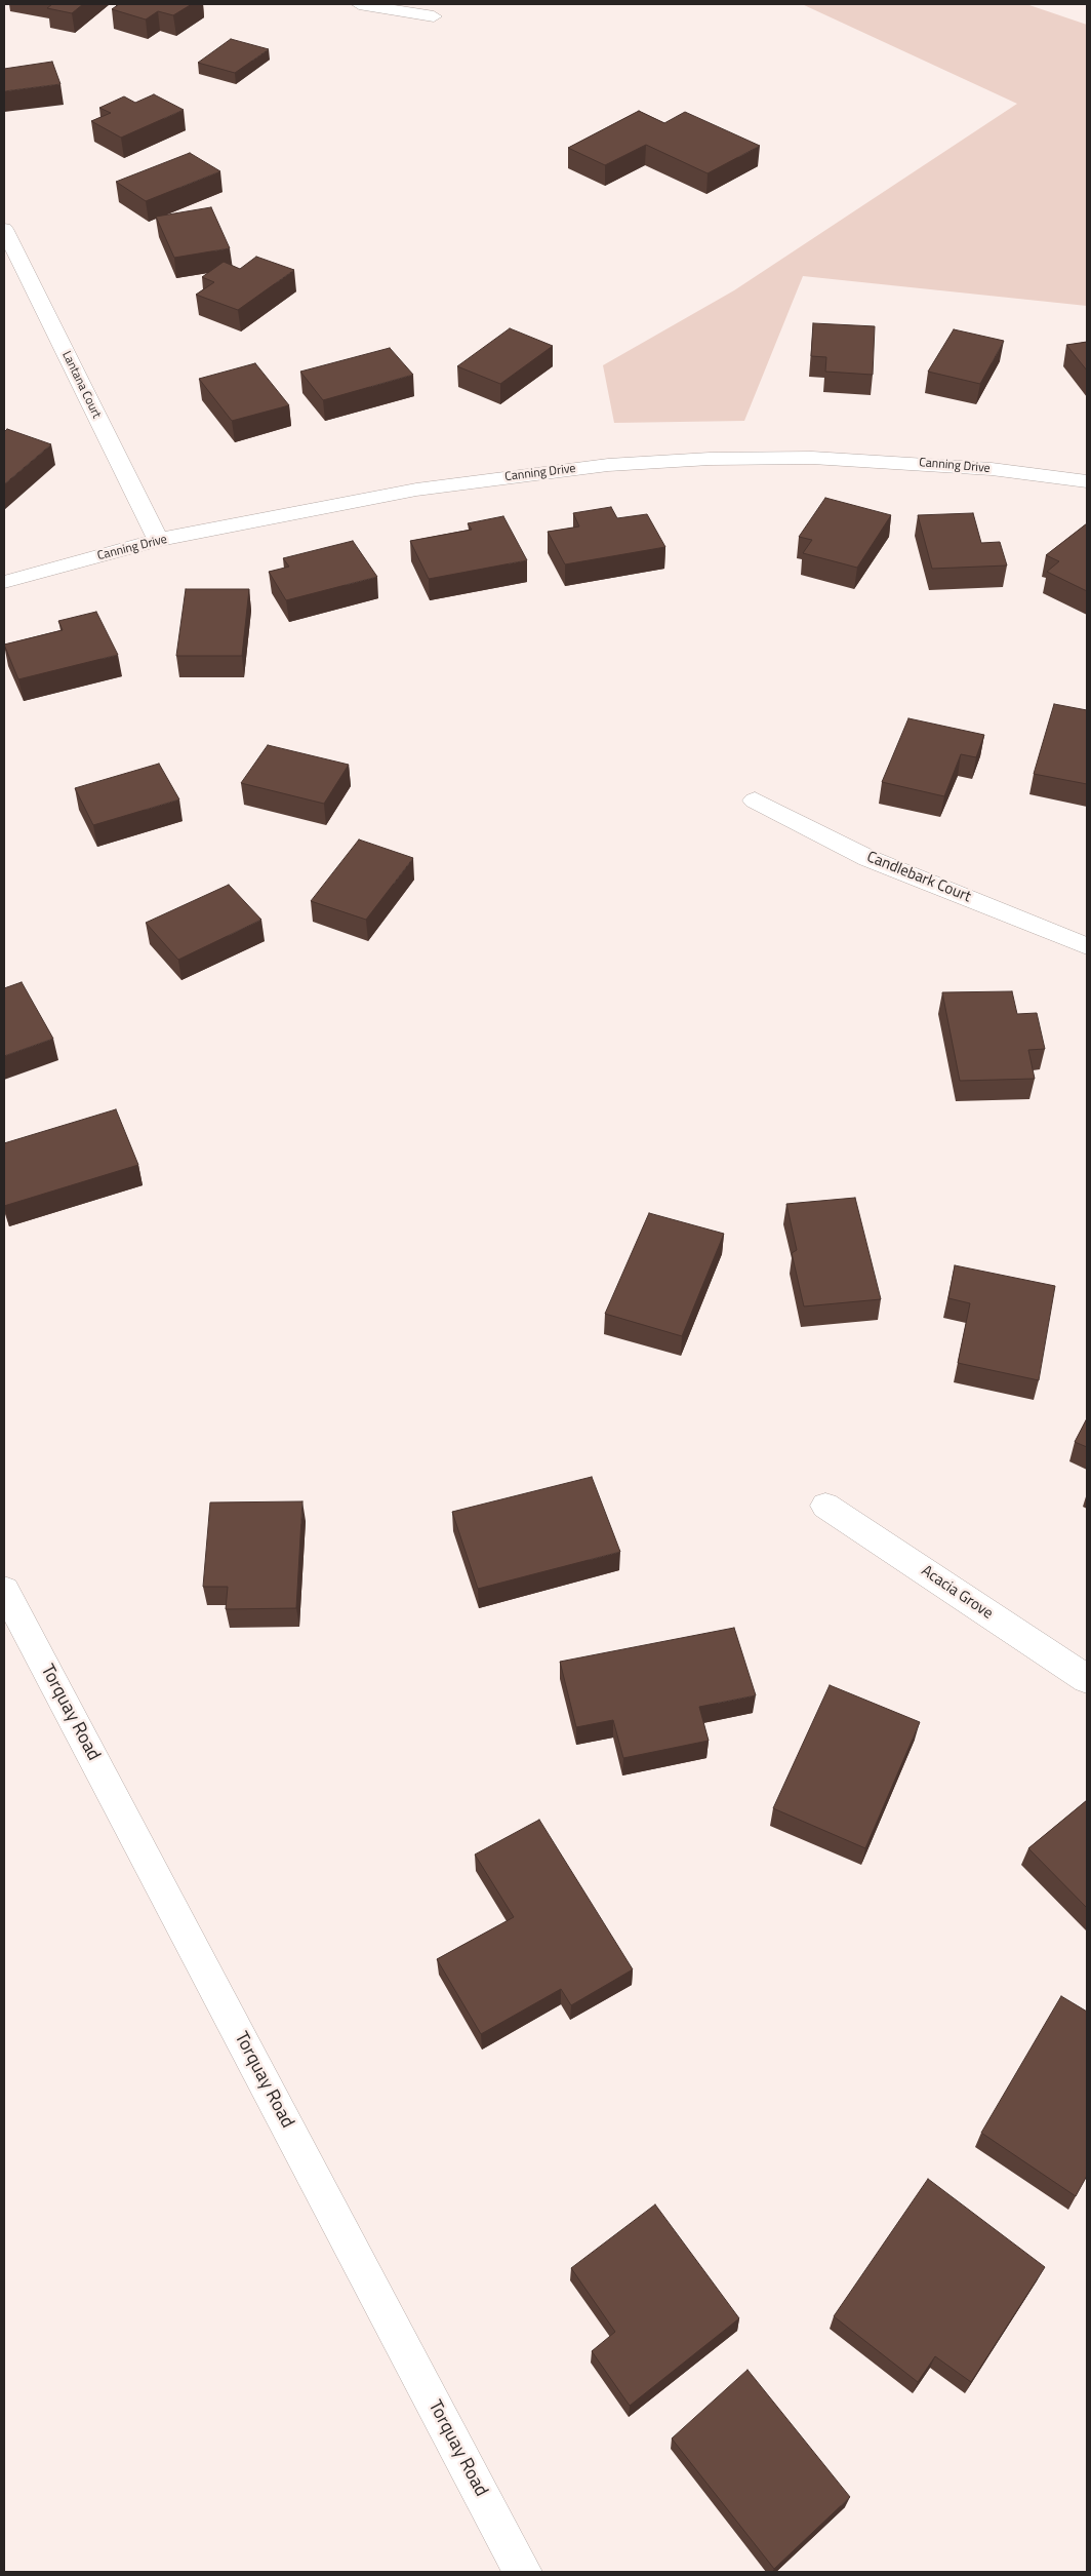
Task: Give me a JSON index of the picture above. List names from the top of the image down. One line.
{"streets":{"street":["Lantana Court","Canning Drive","Candlebark Court","Acacia Grove","Torquay Road"]},"crossings":[["Lantana Court","Canning Drive"]]}
